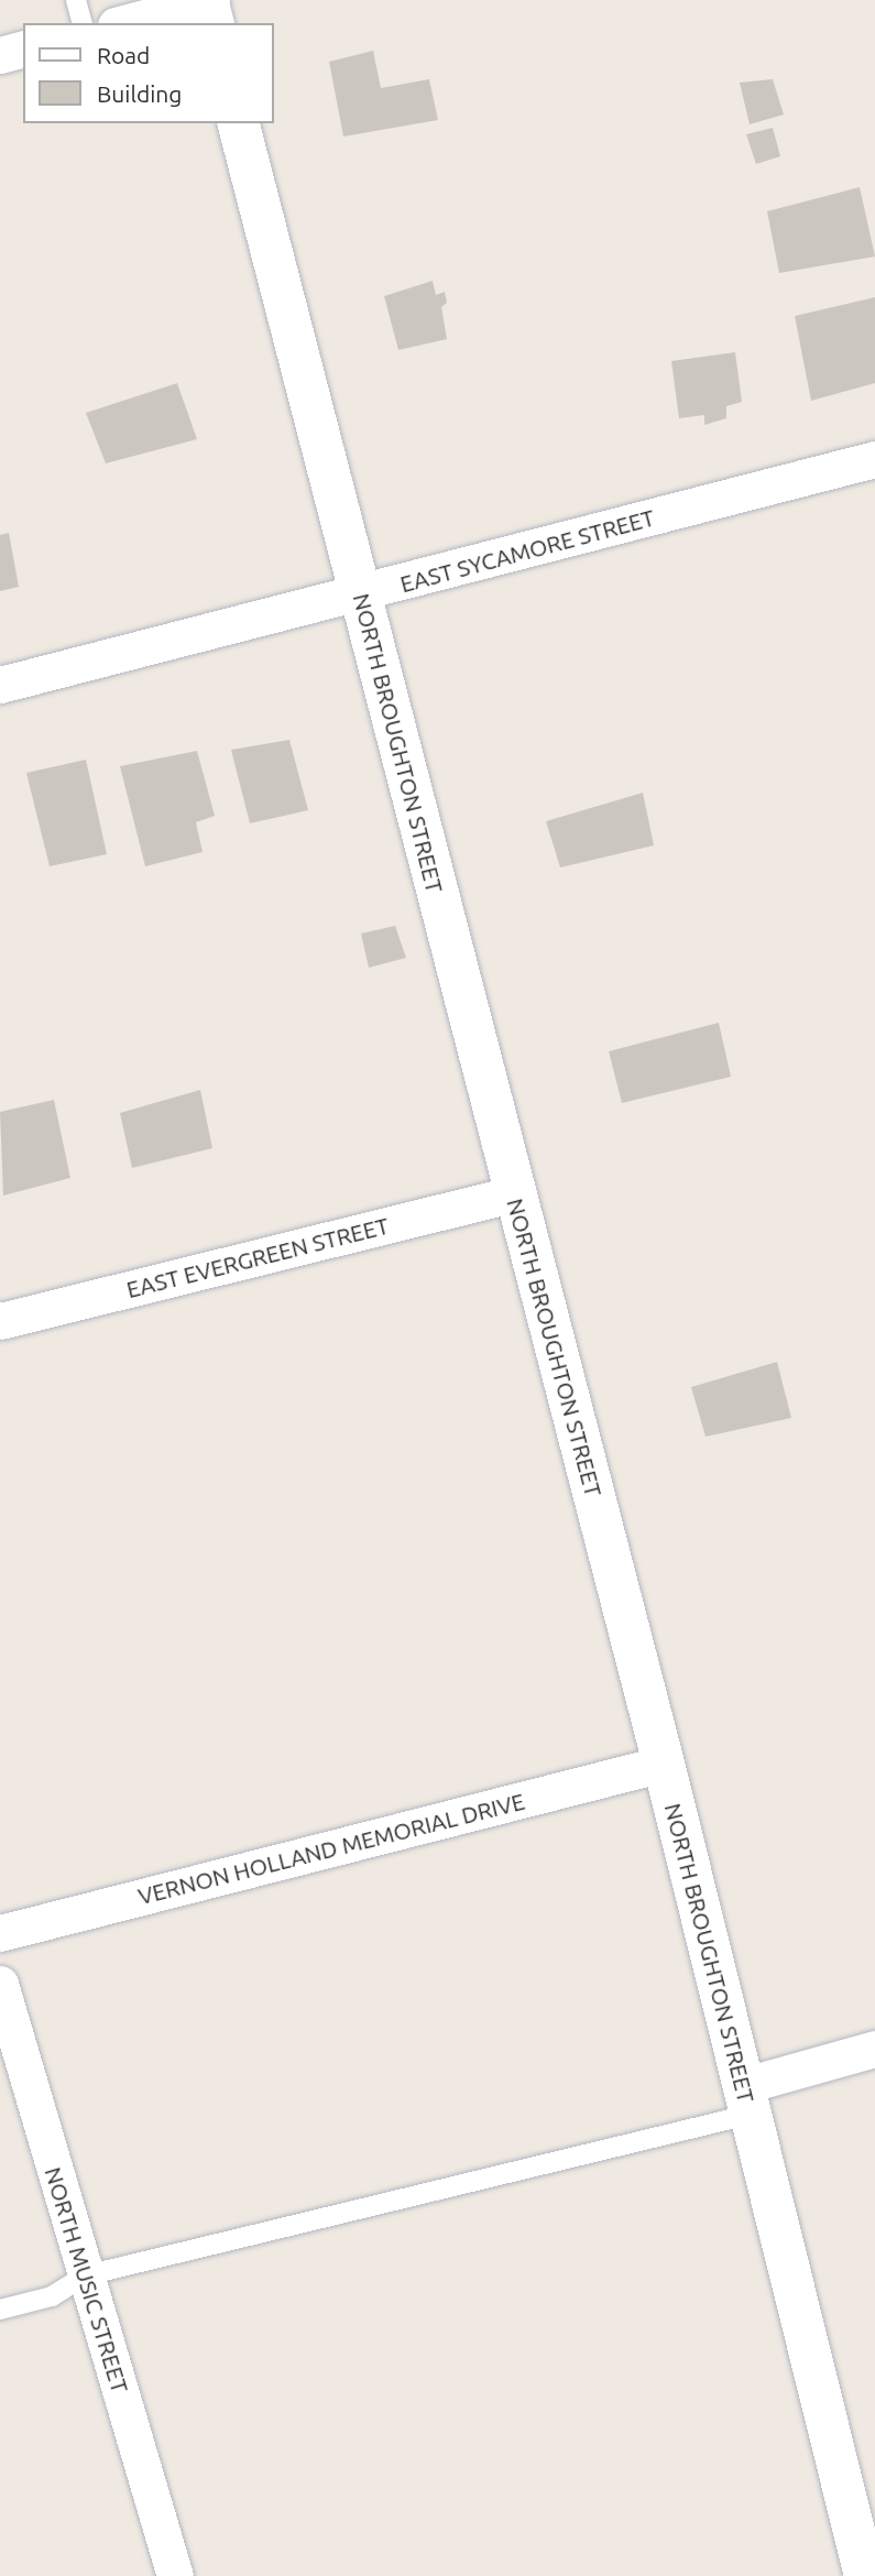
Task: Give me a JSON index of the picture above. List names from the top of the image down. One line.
{"streets":{"street":["EAST SYCAMORE STREET","NORTH BROUGHTON STREET","EAST EVERGREEN STREET","VERNON HOLLAND MEMORIAL DRIVE","NORTH MUSIC STREET"]},"crossings":[["EAST SYCAMORE STREET","NORTH BROUGHTON STREET"],["NORTH BROUGHTON STREET","EAST EVERGREEN STREET"],["NORTH BROUGHTON STREET","VERNON HOLLAND MEMORIAL DRIVE"]],"legend":["Road","Building"]}
